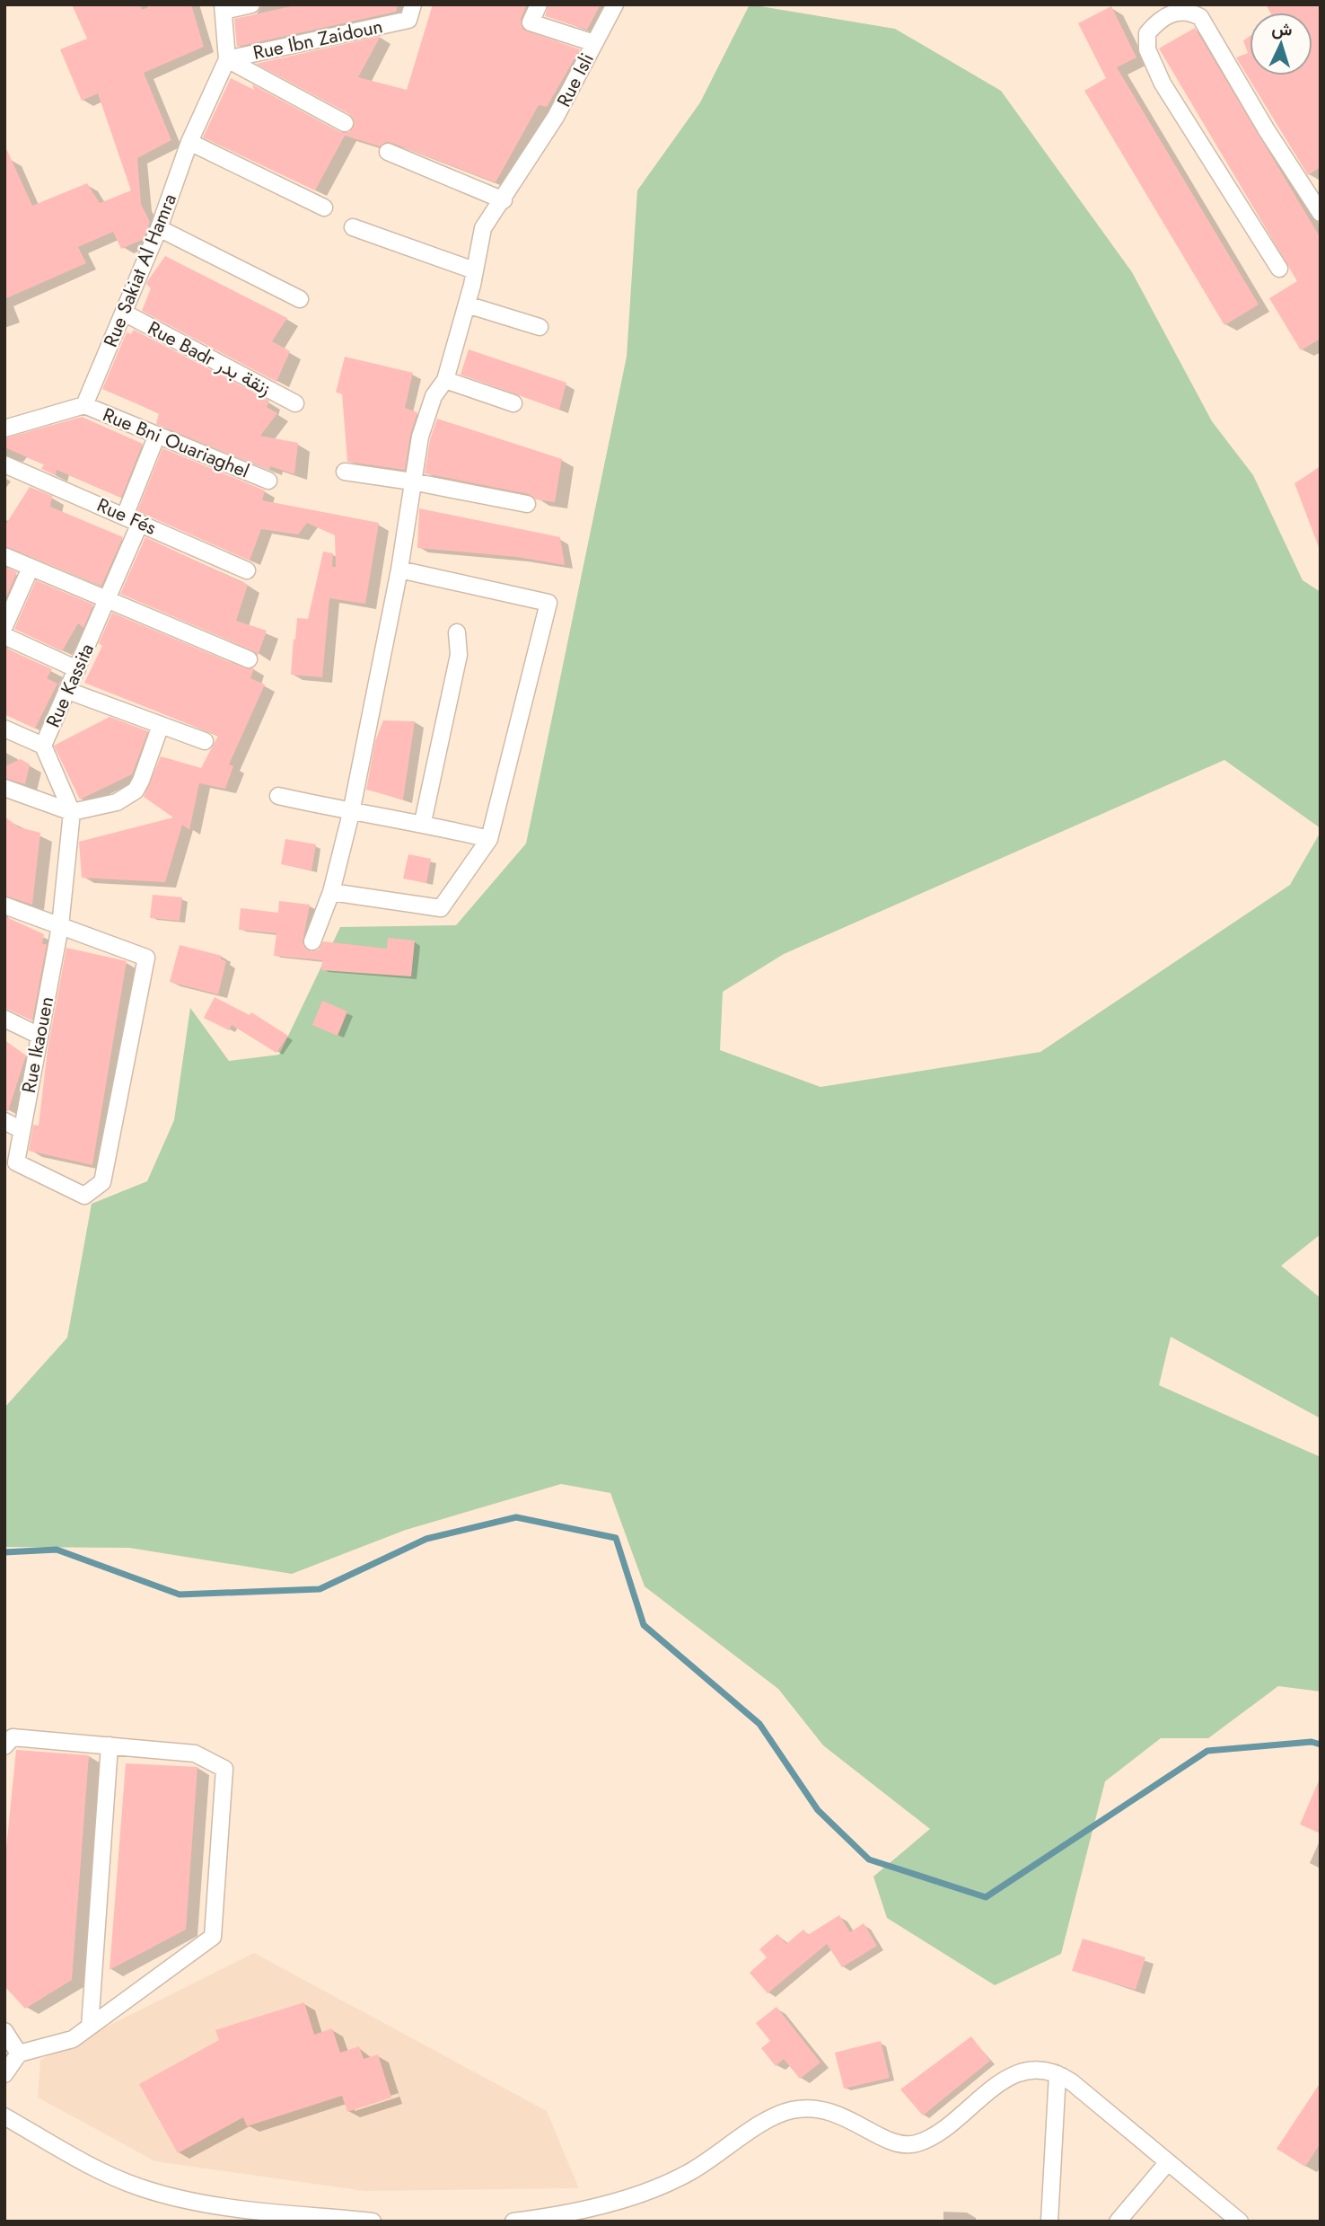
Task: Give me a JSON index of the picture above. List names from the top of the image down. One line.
{"streets":{"street":["Rue Ibn Zaidoun","Rue Isli","Rue Sakiat Al Hamra","Rue Badr زنقة بدر","Rue Bni Ouariaghel","Rue Fés","Rue Kassita","Rue Ikaouen"]},"crossings":[["Rue Ibn Zaidoun","Rue Sakiat Al Hamra"],["Rue Sakiat Al Hamra","Rue Badr زنقة بدر"],["Rue Sakiat Al Hamra","Rue Bni Ouariaghel"],["Rue Fés","Rue Kassita"],["Rue Kassita","Rue Ikaouen"]],"north":"top"}
